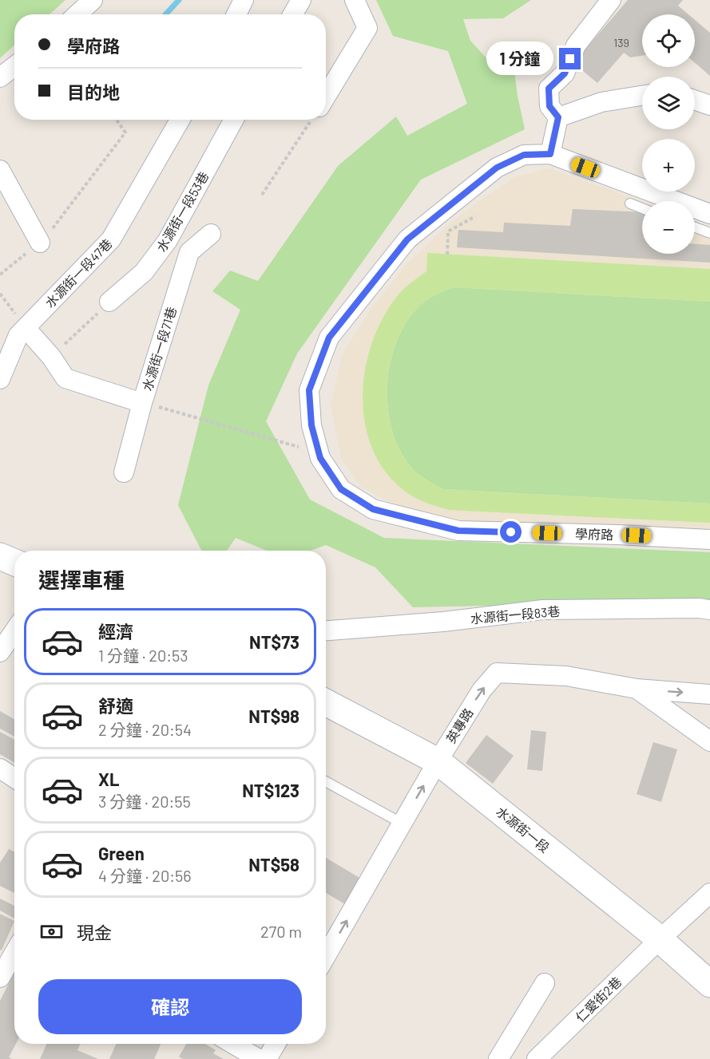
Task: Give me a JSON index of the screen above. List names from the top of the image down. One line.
{"streets":{"street":["水源街一段53巷","水源街一段47巷","水源街一段71巷","學府路","水源街一段83巷","英專路","水源街一段","仁愛街2巷"]},"crossings":[["英專路","水源街一段"],["水源街一段","仁愛街2巷"]],"one_way":["英專路"],"house_numbers":["139"],"page":{"map_buttons":["+","−"],"banner":["學府路","目的地"],"bubble":"1 分鐘","heading":"選擇車種","list":[{"name":"經濟","note":"1 分鐘 · 20:53","value":"NT$73"},{"name":"舒適","note":"2 分鐘 · 20:54","value":"NT$98"},{"name":"XL","note":"3 分鐘 · 20:55","value":"NT$123"},{"name":"Green","note":"4 分鐘 · 20:56","value":"NT$58"}],"pay":["現金","270 m"],"buttons":"確認"}}
